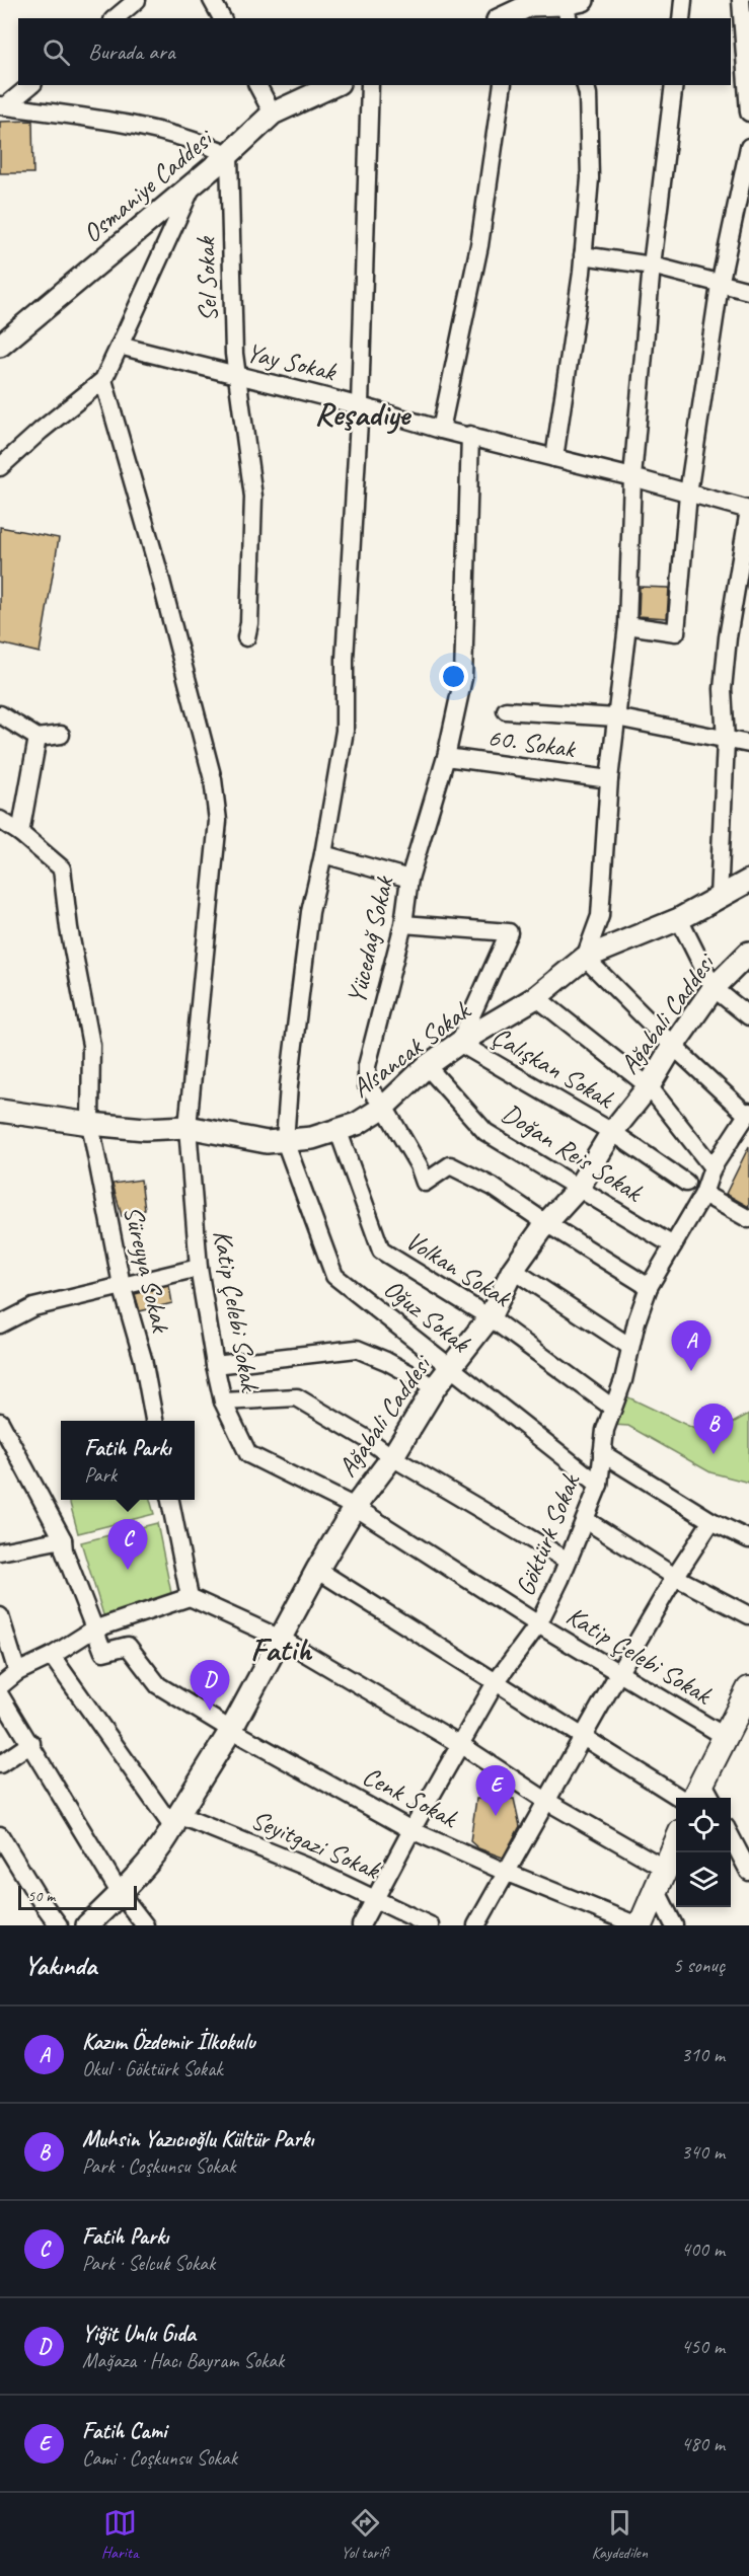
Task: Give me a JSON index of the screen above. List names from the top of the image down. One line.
{"streets":{"street":["Osmaniye Caddesi","Sel Sokak","Yay Sokak","60. Sokak","Yücedağ Sokak","Ağabali Caddesi","Alsancak Sokak","Çalışkan Sokak","Doğan Reis Sokak","Süreyya Sokak","Volkan Sokak","Katip Çelebi Sokak","Oğuz Sokak","Göktürk Sokak","Cenk Sokak","Seyitgazi Sokak"]},"crossings":[["Osmaniye Caddesi","Sel Sokak"],["Sel Sokak","Yay Sokak"],["Yay Sokak","Yücedağ Sokak"],["60. Sokak","Yücedağ Sokak"],["Yücedağ Sokak","Ağabali Caddesi"],["Yücedağ Sokak","Alsancak Sokak"],["Yücedağ Sokak","Çalışkan Sokak"],["Yücedağ Sokak","Göktürk Sokak"],["Ağabali Caddesi","Çalışkan Sokak"],["Ağabali Caddesi","Doğan Reis Sokak"],["Ağabali Caddesi","Volkan Sokak"],["Ağabali Caddesi","Katip Çelebi Sokak"],["Ağabali Caddesi","Oğuz Sokak"],["Ağabali Caddesi","Cenk Sokak"],["Ağabali Caddesi","Seyitgazi Sokak"],["Alsancak Sokak","Çalışkan Sokak"],["Alsancak Sokak","Doğan Reis Sokak"],["Alsancak Sokak","Süreyya Sokak"],["Alsancak Sokak","Volkan Sokak"],["Alsancak Sokak","Katip Çelebi Sokak"],["Alsancak Sokak","Oğuz Sokak"],["Doğan Reis Sokak","Göktürk Sokak"],["Volkan Sokak","Göktürk Sokak"],["Katip Çelebi Sokak","Göktürk Sokak"],["Oğuz Sokak","Göktürk Sokak"],["Göktürk Sokak","Cenk Sokak"],["Göktürk Sokak","Seyitgazi Sokak"]],"districts":["Reşadiye","Fatih"],"scale_bar":"50 m","page":{"search":"Burada ara","pins":["A","B","C","D","E"],"popup":["Fatih Parkı","Park"],"scale":"50 m","heading":["Yakında","5 sonuç"],"list":[{"mark":"A","name":"Kazım Özdemir İlkokulu","note":"Okul · Göktürk Sokak","value":"310 m"},{"mark":"B","name":"Muhsin Yazıcıoğlu Kültür Parkı","note":"Park · Coşkunsu Sokak","value":"340 m"},{"mark":"C","name":"Fatih Parkı","note":"Park · Selcuk Sokak","value":"400 m"},{"mark":"D","name":"Yiğit Unlu Gıda","note":"Mağaza · Hacı Bayram Sokak","value":"450 m"},{"mark":"E","name":"Fatih Cami","note":"Cami · Coşkunsu Sokak","value":"480 m"}],"nav":["Harita","Yol tarifi","Kaydedilen"]}}
